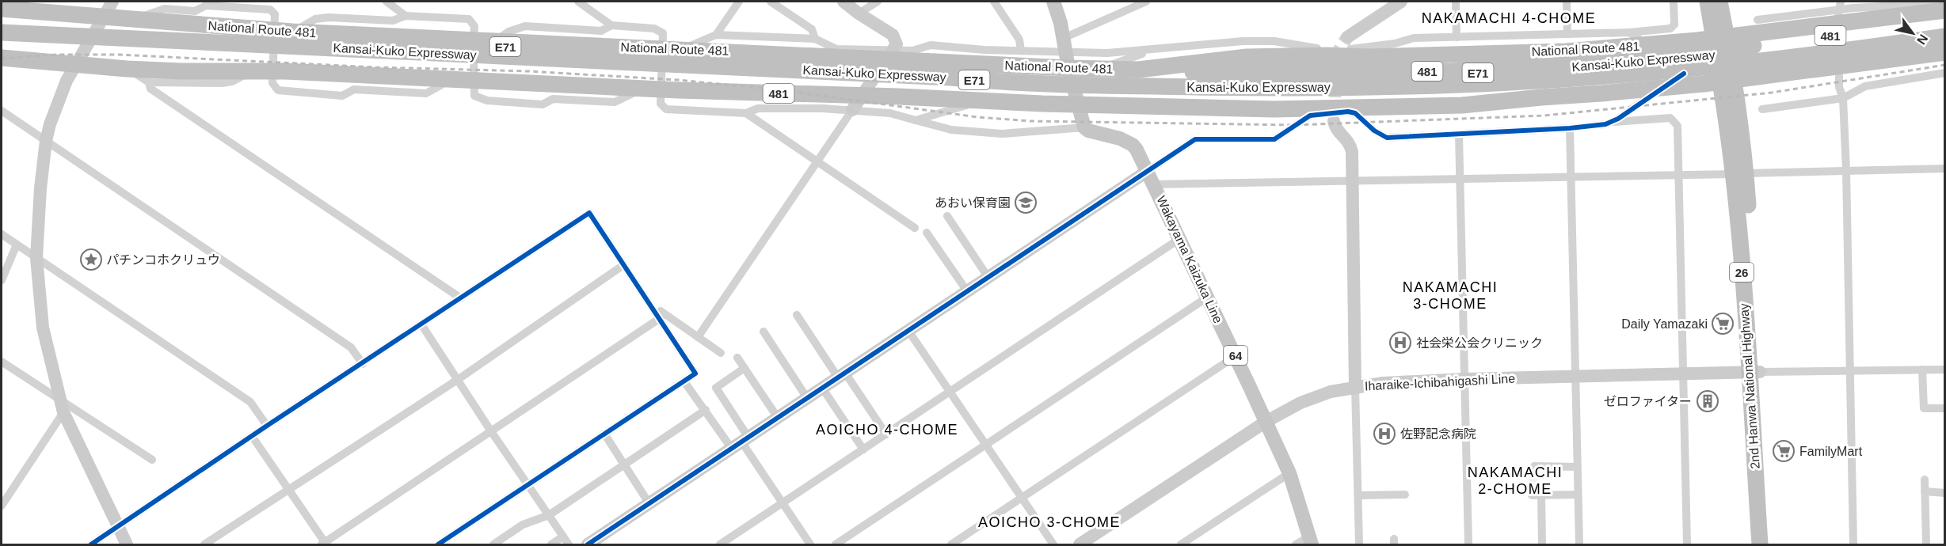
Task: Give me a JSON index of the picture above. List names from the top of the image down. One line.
{"streets":{"highway":["National Route 481","481","E71","Kansai-Kuko Expressway","26","2nd Hanwa National Highway"],"main road":["Wakayama Kaizuka Line","64"],"street":["Iharaike-Ichibahigashi Line"]},"crossings":[["National Route 481","481"],["National Route 481","Kansai-Kuko Expressway"],["481","2nd Hanwa National Highway"],["Wakayama Kaizuka Line","Iharaike-Ichibahigashi Line"],["Iharaike-Ichibahigashi Line","2nd Hanwa National Highway"]],"districts":["NAKAMACHI 4-CHOME","NAKAMACHI 3-CHOME","AOICHO 4-CHOME","NAKAMACHI 2-CHOME","AOICHO 3-CHOME"],"places":{"school or university":["あおい保育園"],"place":["パチンコホクリュウ"],"supermarket":["Daily Yamazaki","FamilyMart"],"hospital":["社会栄公会クリニック","佐野記念病院"],"building":["ゼロファイター"]},"north":"bottom right"}
